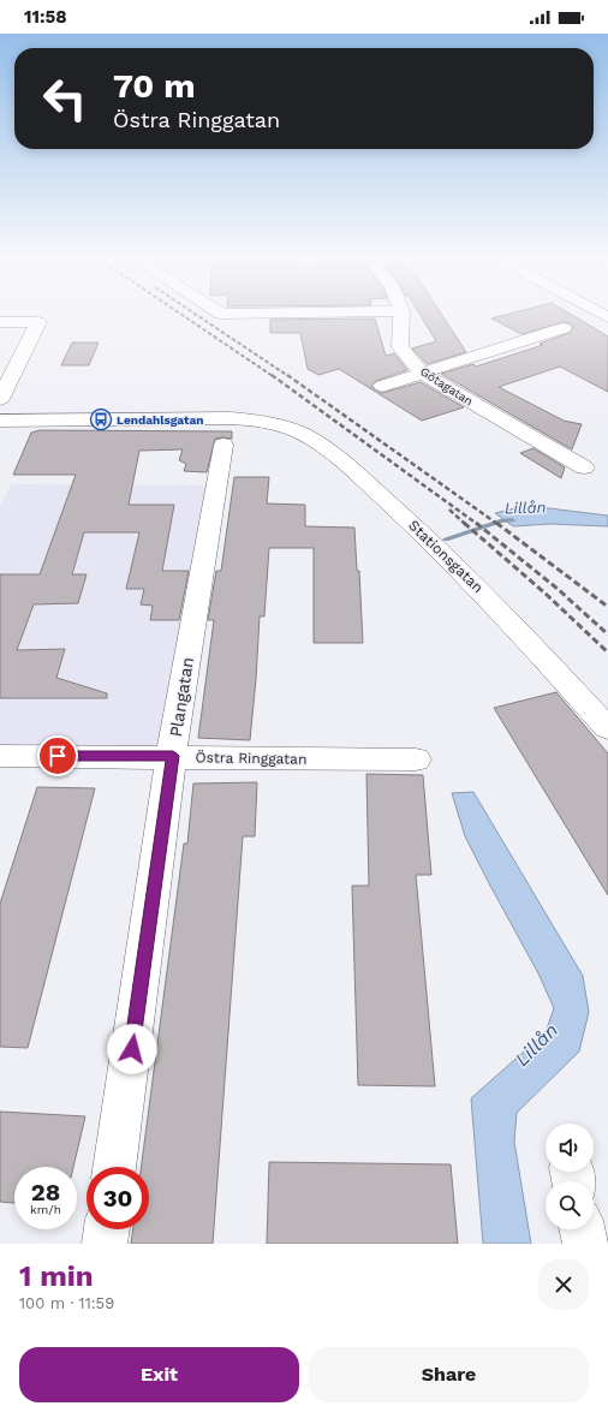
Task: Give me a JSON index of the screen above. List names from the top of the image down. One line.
{"streets":{"main road":["Götagatan","Stationsgatan","Plangatan","Östra Ringgatan"]},"crossings":[["Plangatan","Östra Ringgatan"]],"water":["Lillån"],"places":{"bus stop":["Lendahlsgatan"]},"page":{"status":"11:58","turn":["70 m","Östra Ringgatan"],"speed":"28 km/h","limit":"30","heading":["1 min","100 m · 11:59"],"buttons":["Exit","Share"]}}
